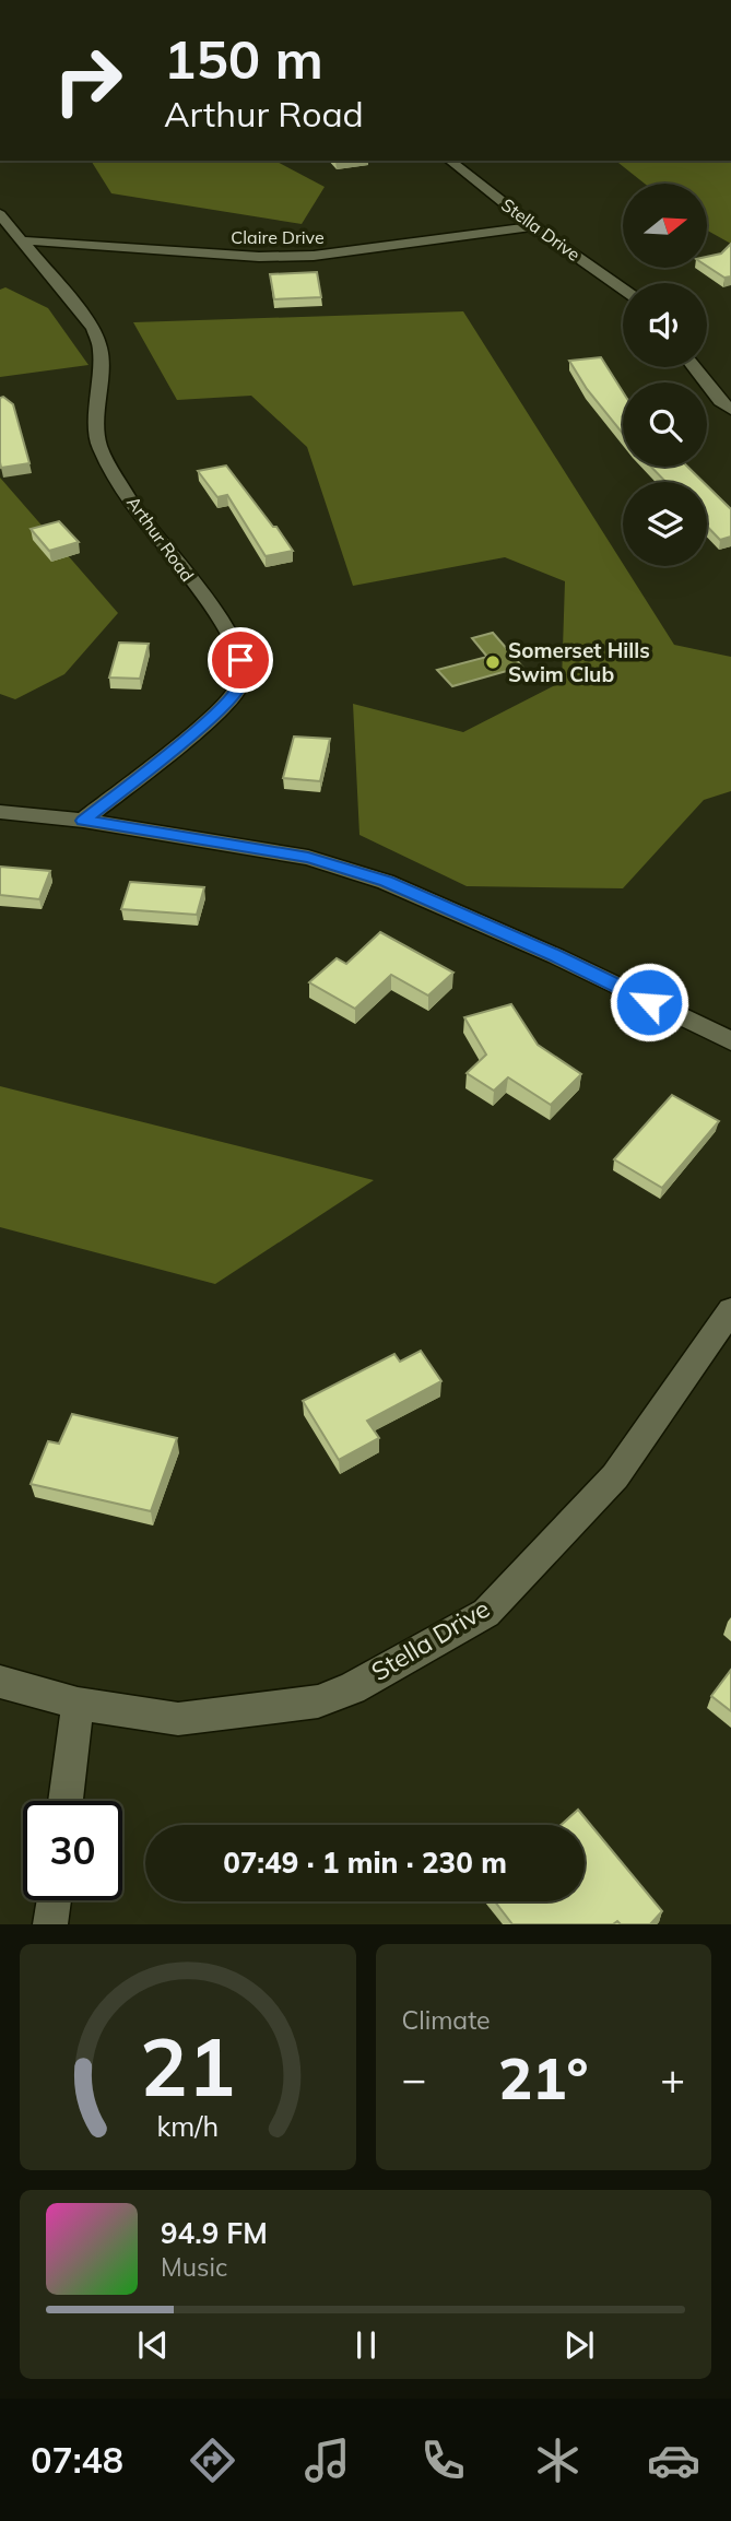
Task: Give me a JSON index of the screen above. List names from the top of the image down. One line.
{"streets":{"street":["Stella Drive","Claire Drive","Arthur Road"]},"crossings":[["Stella Drive","Claire Drive"],["Claire Drive","Arthur Road"]],"places":["Somerset Hills Swim Club"],"north":"right","page":{"turn":["150 m","Arthur Road"],"limit":"30","trip":"07:49 · 1 min · 230 m","tile":"Climate","heat":["−","21°","+"],"song":["94.9 FM","Music"],"tabs":"07:48","gauge":["21","km/h"]}}
